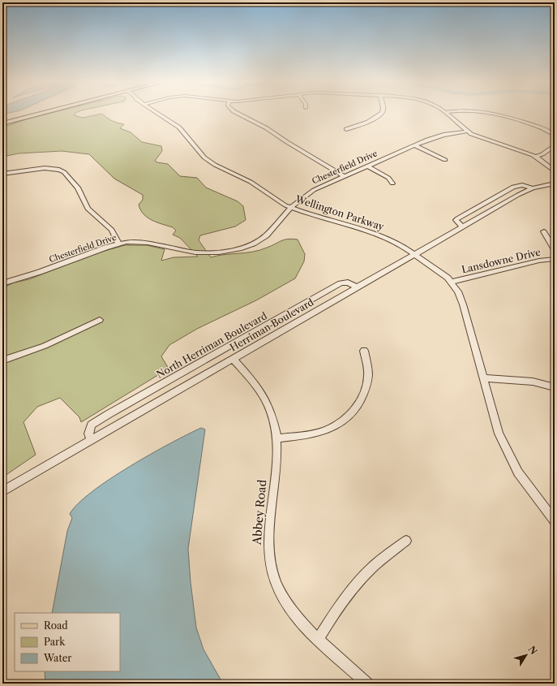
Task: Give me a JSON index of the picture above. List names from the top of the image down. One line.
{"streets":{"street":["Chesterfield Drive","Wellington Parkway","Lansdowne Drive","Herriman Boulevard","North Herriman Boulevard","Abbey Road"]},"crossings":[["Chesterfield Drive","Wellington Parkway"],["Wellington Parkway","Lansdowne Drive"],["Wellington Parkway","Herriman Boulevard"],["Herriman Boulevard","North Herriman Boulevard"],["Herriman Boulevard","Abbey Road"]],"legend":["Road","Park","Water"],"north":"top right"}
